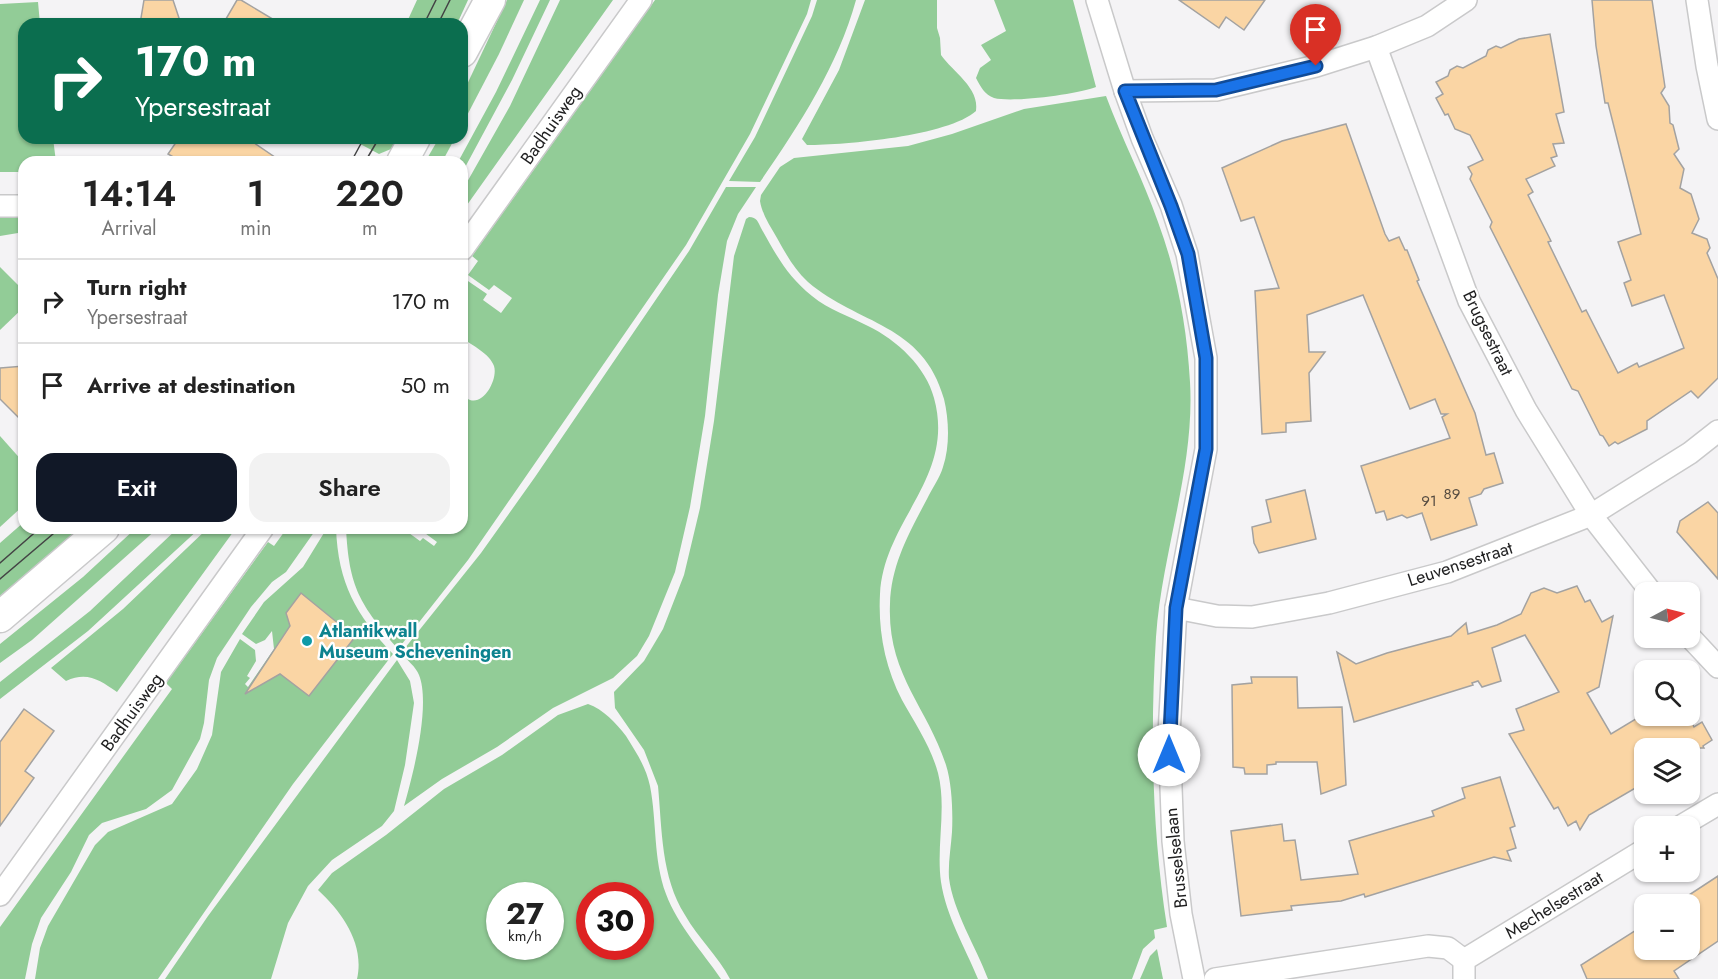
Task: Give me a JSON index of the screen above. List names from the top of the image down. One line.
{"streets":{"street":["Badhuisweg","Brugsestraat","Leuvensestraat","Brusselselaan","Mechelsestraat"]},"crossings":[["Brugsestraat","Leuvensestraat"],["Leuvensestraat","Brusselselaan"]],"places":["Atlantikwall Museum Scheveningen"],"house_numbers":["89","91"],"north":"right","page":{"turn":["170 m","Ypersestraat"],"eta":["14:14","Arrival","1","min","220","m"],"list":[{"name":"Turn right","note":"Ypersestraat","value":"170 m"},{"name":"Arrive at destination","value":"50 m"}],"buttons":["Exit","Share"],"map_buttons":["+","−"],"speed":"27 km/h","limit":"30"}}
